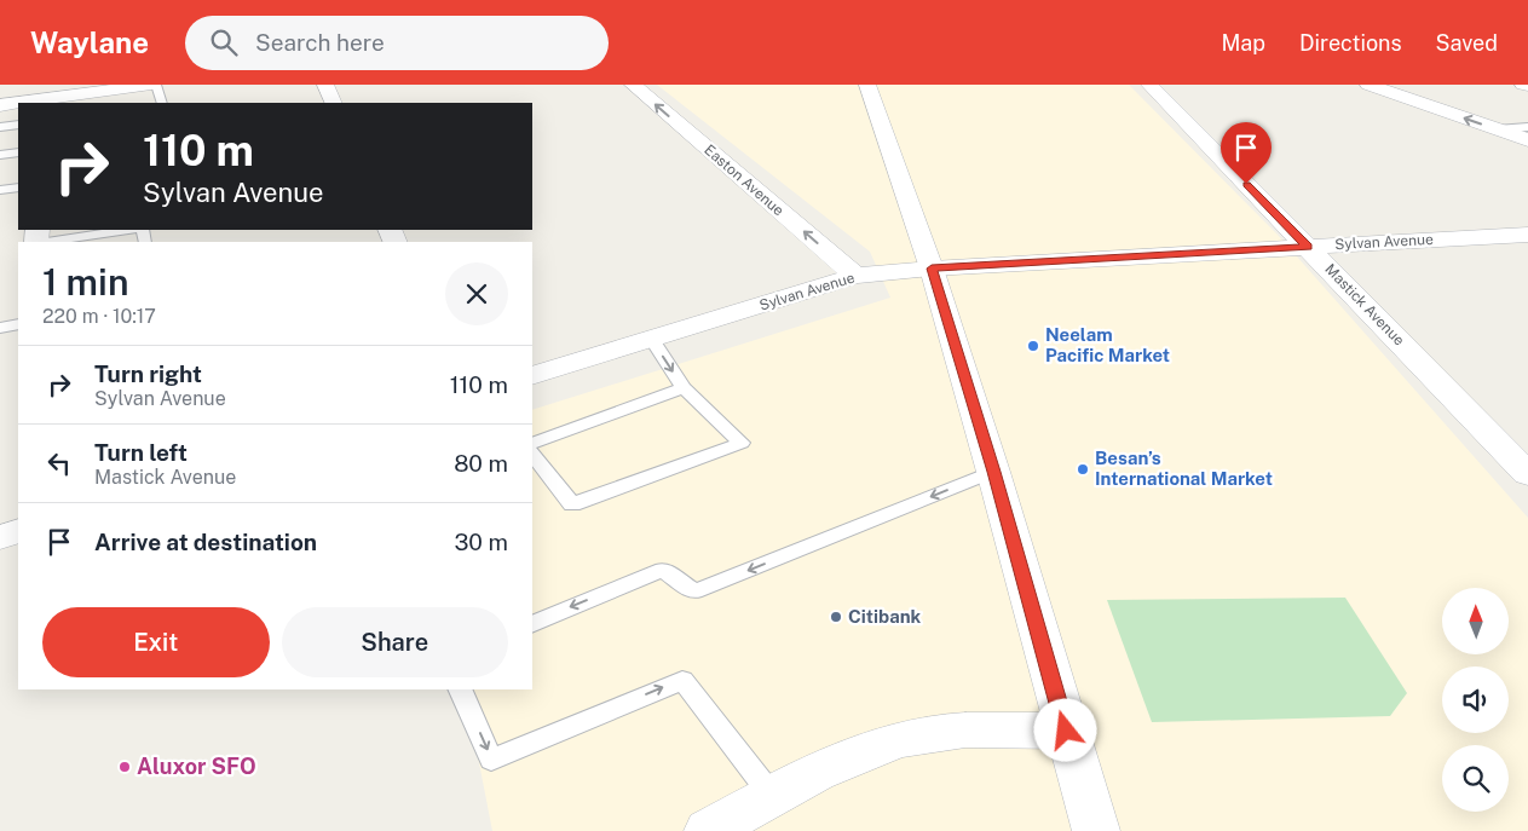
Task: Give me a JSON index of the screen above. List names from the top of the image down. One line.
{"streets":{"street":["Easton Avenue","Sylvan Avenue","Mastick Avenue"]},"crossings":[["Easton Avenue","Sylvan Avenue"],["Sylvan Avenue","Mastick Avenue"]],"one_way":["Easton Avenue"],"places":["Neelam Pacific Market","Besan’s International Market","Citibank","Aluxor SFO"],"north":"top","page":{"header":"Waylane","search":"Search here","nav":["Map","Directions","Saved"],"turn":["110 m","Sylvan Avenue"],"heading":["1 min","220 m · 10:17"],"list":[{"name":"Turn right","note":"Sylvan Avenue","value":"110 m"},{"name":"Turn left","note":"Mastick Avenue","value":"80 m"},{"name":"Arrive at destination","value":"30 m"}],"buttons":["Exit","Share"]}}
